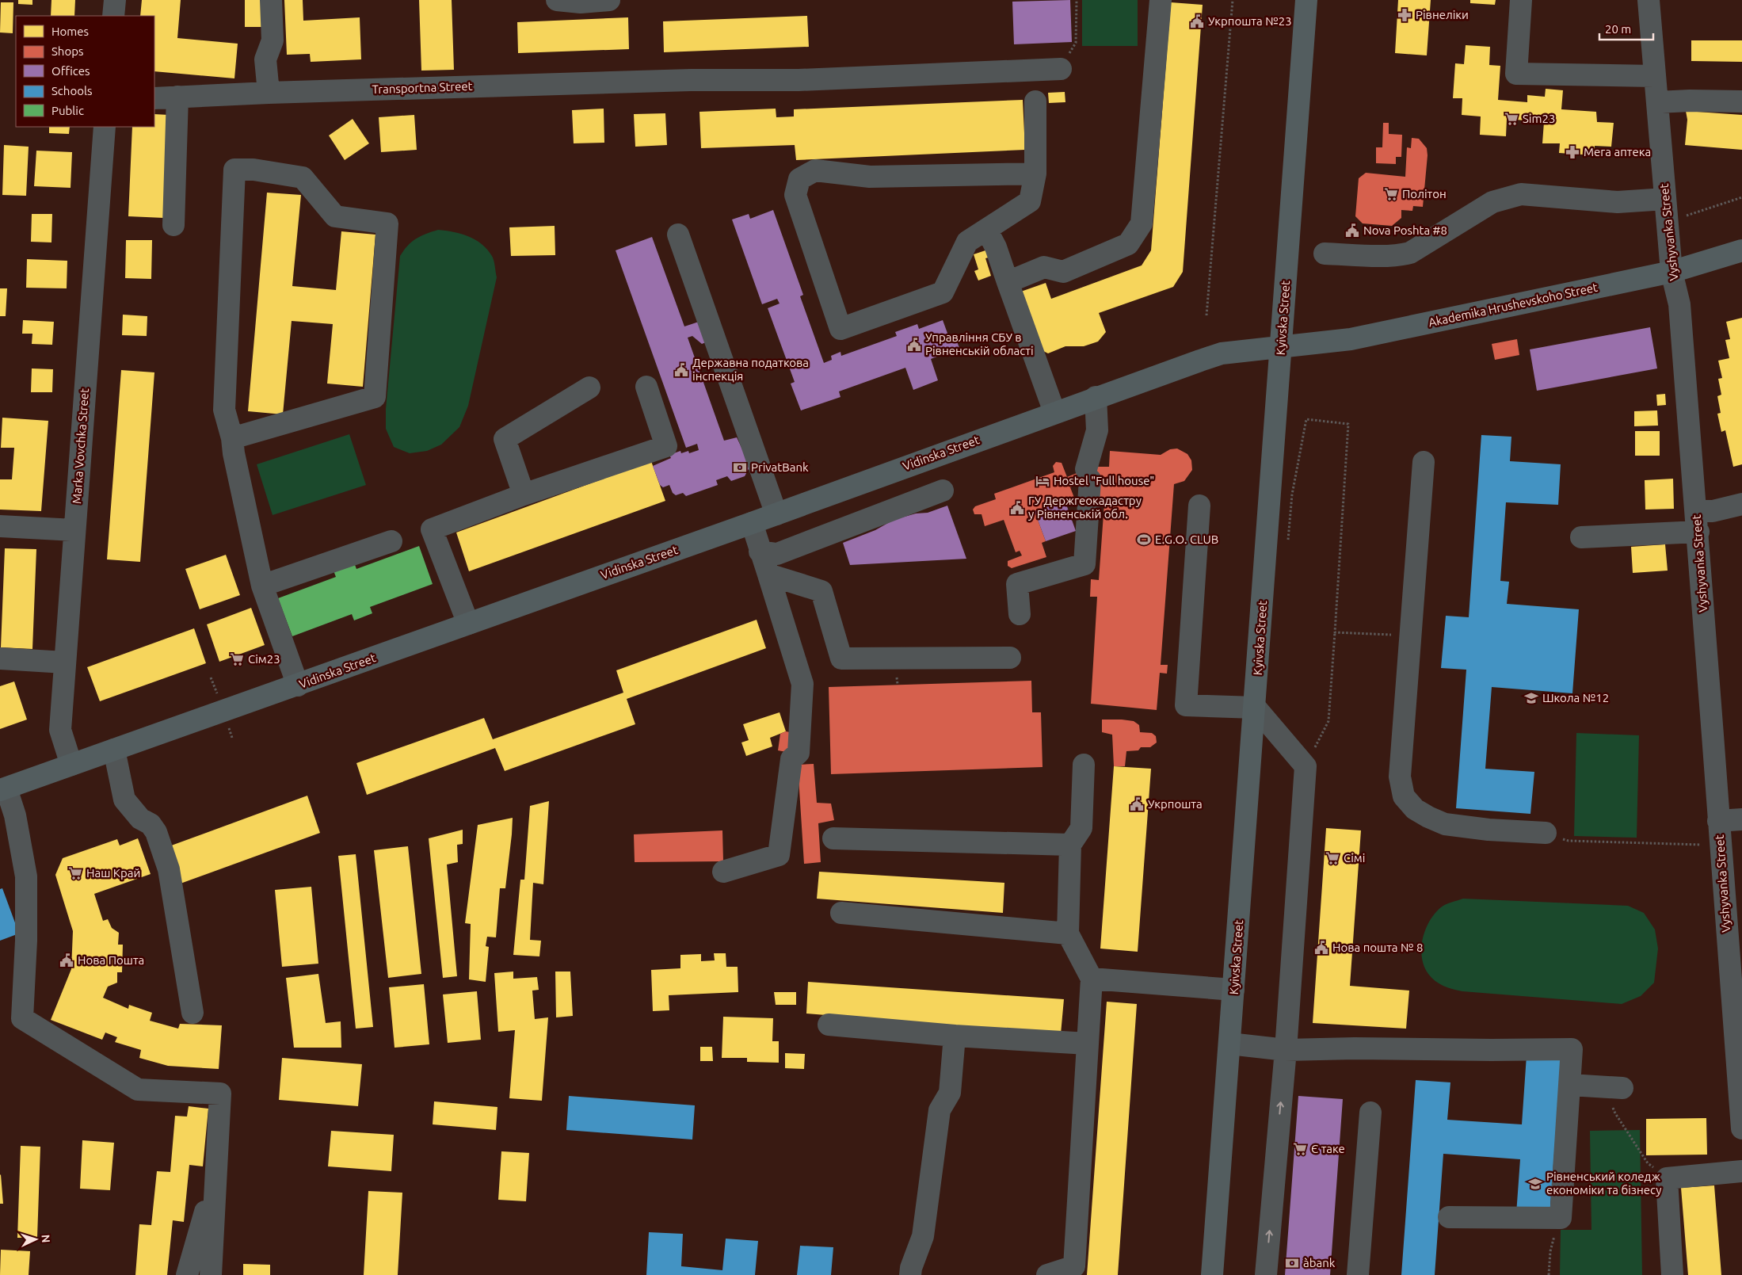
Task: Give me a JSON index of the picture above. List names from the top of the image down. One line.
{"streets":{"main road":["Akademika Hrushevskoho Street","Kyivska Street","Vidinska Street"],"street":["Transportna Street","Vyshyvanka Street","Marka Vovchka Street"]},"crossings":[["Vyshyvanka Street","Akademika Hrushevskoho Street"],["Akademika Hrushevskoho Street","Kyivska Street"],["Akademika Hrushevskoho Street","Vidinska Street"],["Kyivska Street","Vidinska Street"],["Marka Vovchka Street","Vidinska Street"]],"places":{"pharmacy":["Рівнеліки","Мега аптека"],"public building":["Укрпошта №23","Nova Poshta #8","Управління СБУ в Рівненській області","Державна податкова інспекція","ГУ Держгеокадастру у Рівненській обл.","Укрпошта","Нова пошта № 8","Нова Пошта"],"supermarket":["Sim23","Політон","Сім23","Сімі","Наш Край","Є таке"],"bank":["PrivatBank","àbank"],"hotel":["Hostel \"Full house\""],"sports":["E.G.O. CLUB"],"school or university":["Школа №12","Рівненський коледж економіки та бізнесу"]},"legend":["Homes","Shops","Offices","Schools","Public"],"scale_bar":"20 m","north":"right"}
